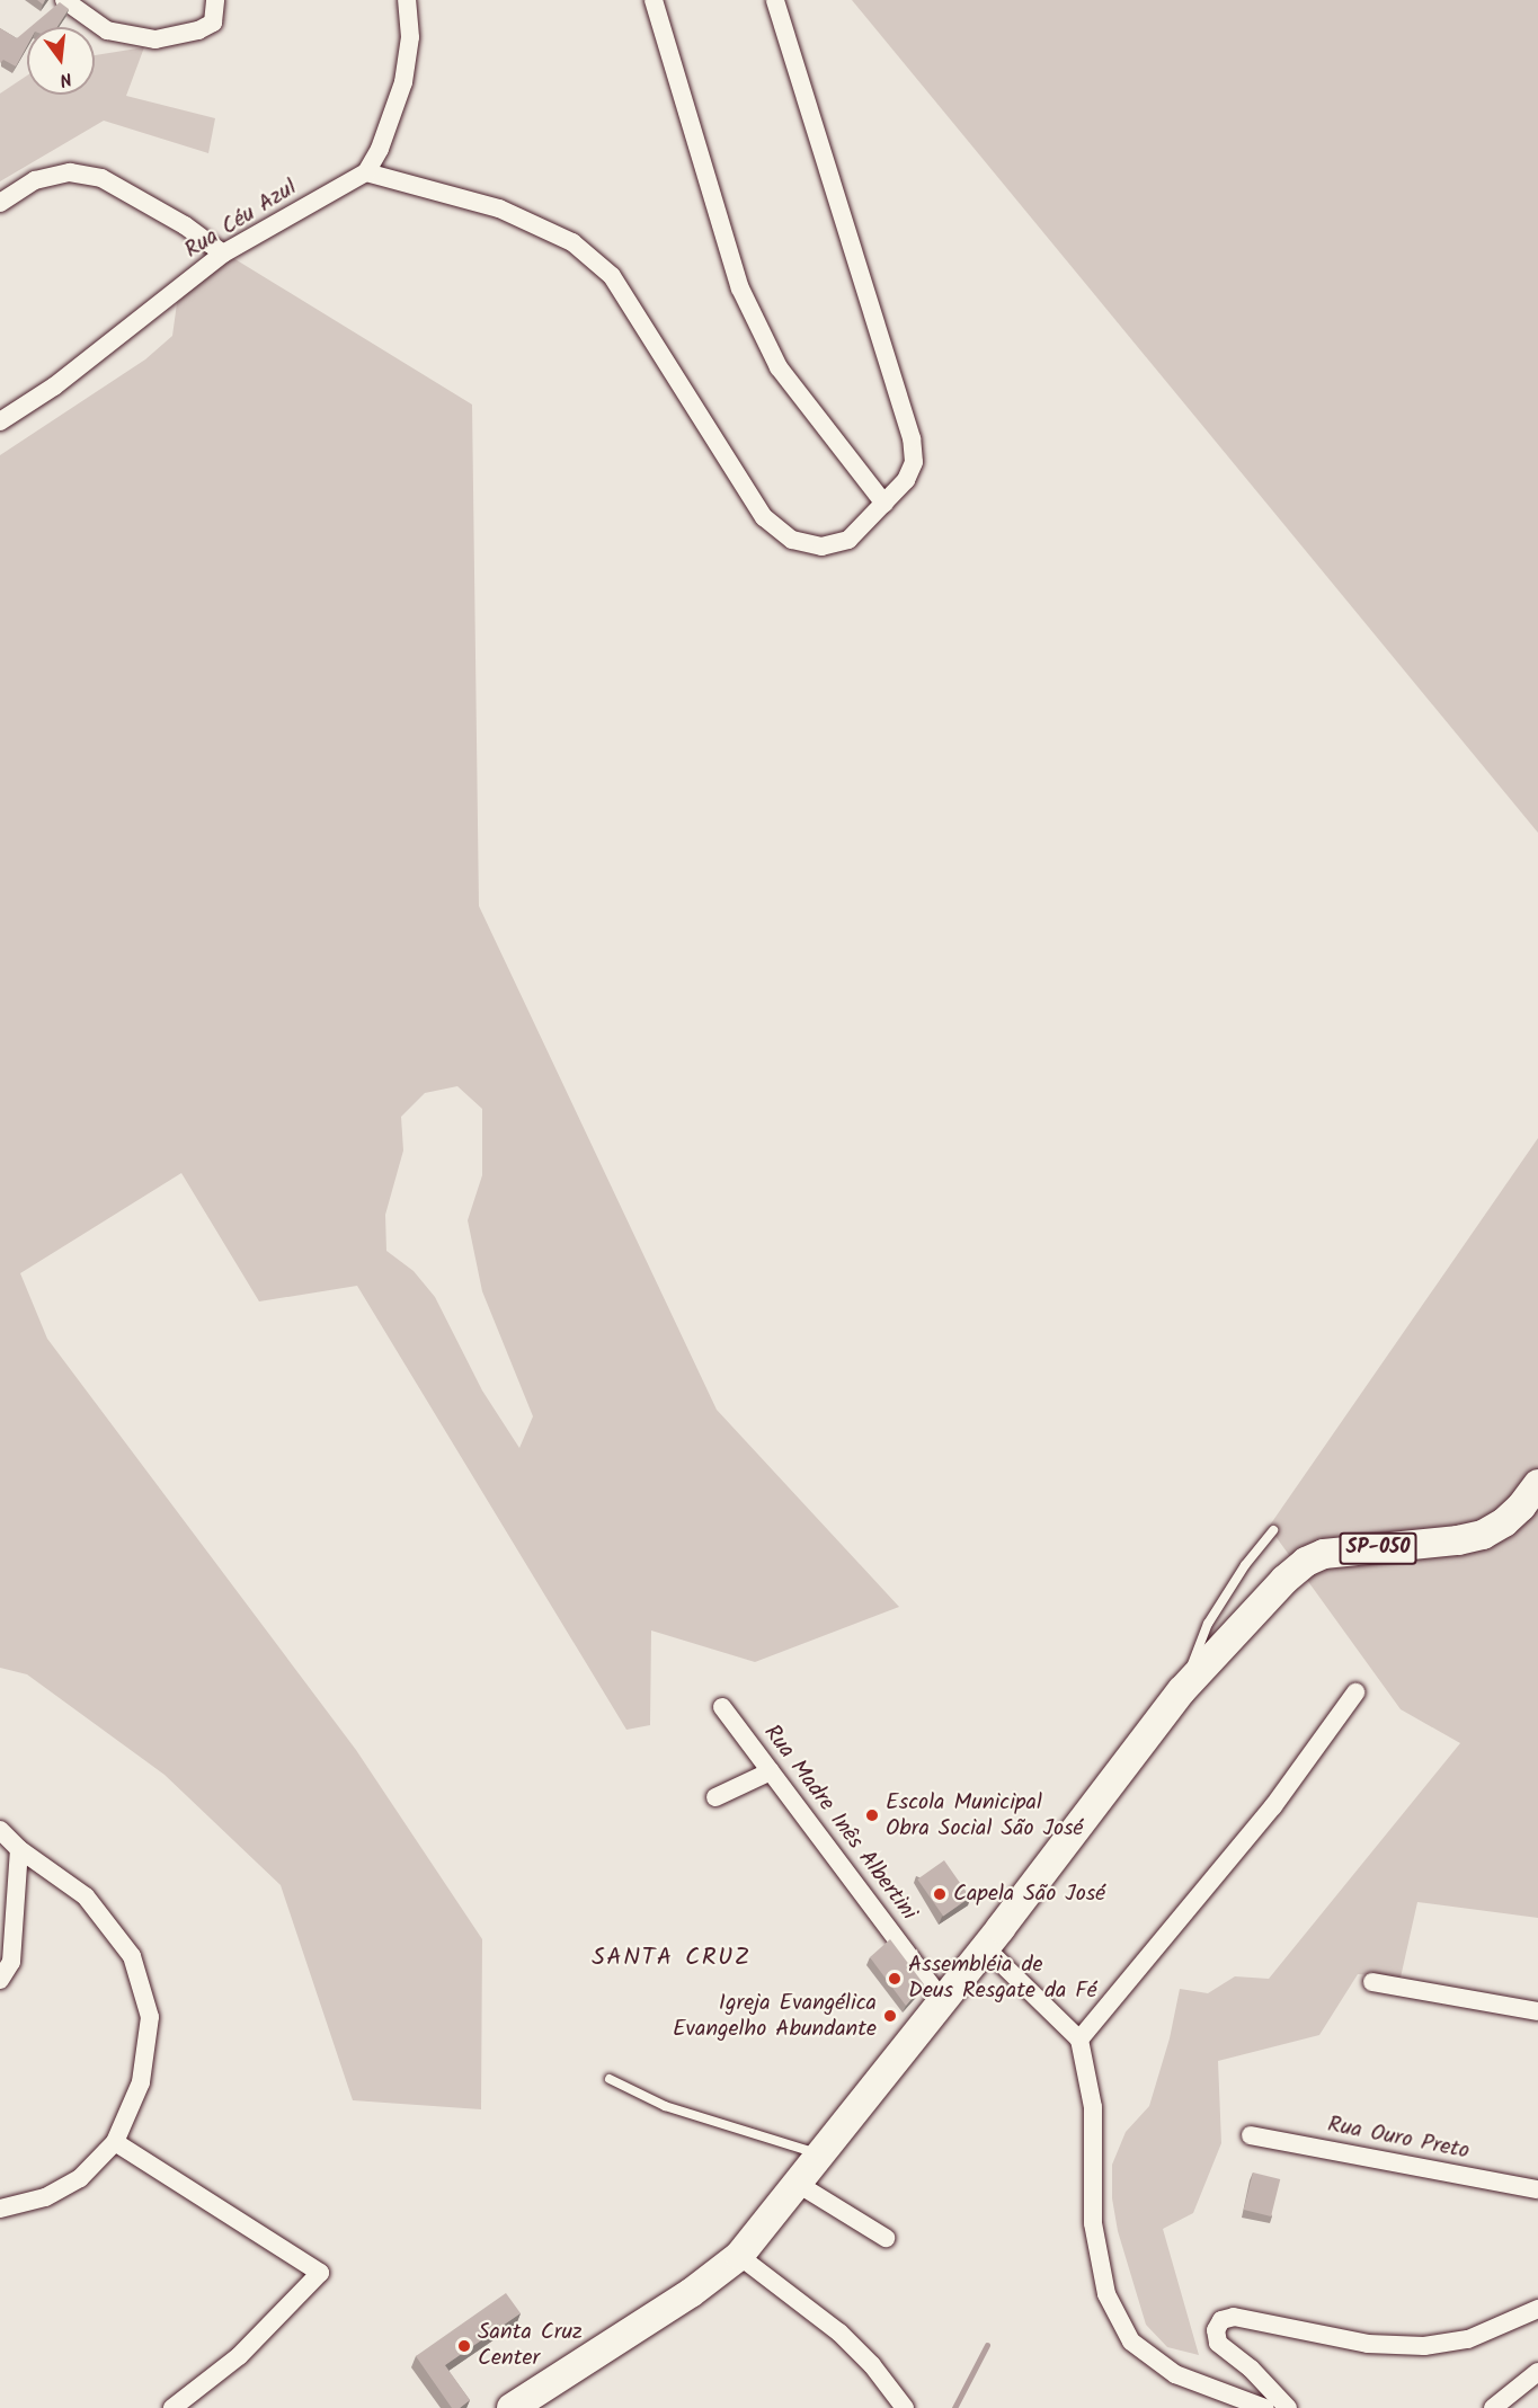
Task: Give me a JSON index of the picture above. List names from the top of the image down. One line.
{"streets":{"main road":["SP-050"],"street":["Rua Céu Azul","Rua Madre Inês Albertini","Rua Ouro Preto"]},"crossings":[["SP-050","Rua Madre Inês Albertini"]],"districts":["SANTA CRUZ"],"places":["Escola Municipal Obra Social São José","Capela São José","Assembléia de Deus Resgate da Fé","Igreja Evangélica Evangelho Abundante","Santa Cruz Center"],"north":"bottom"}
